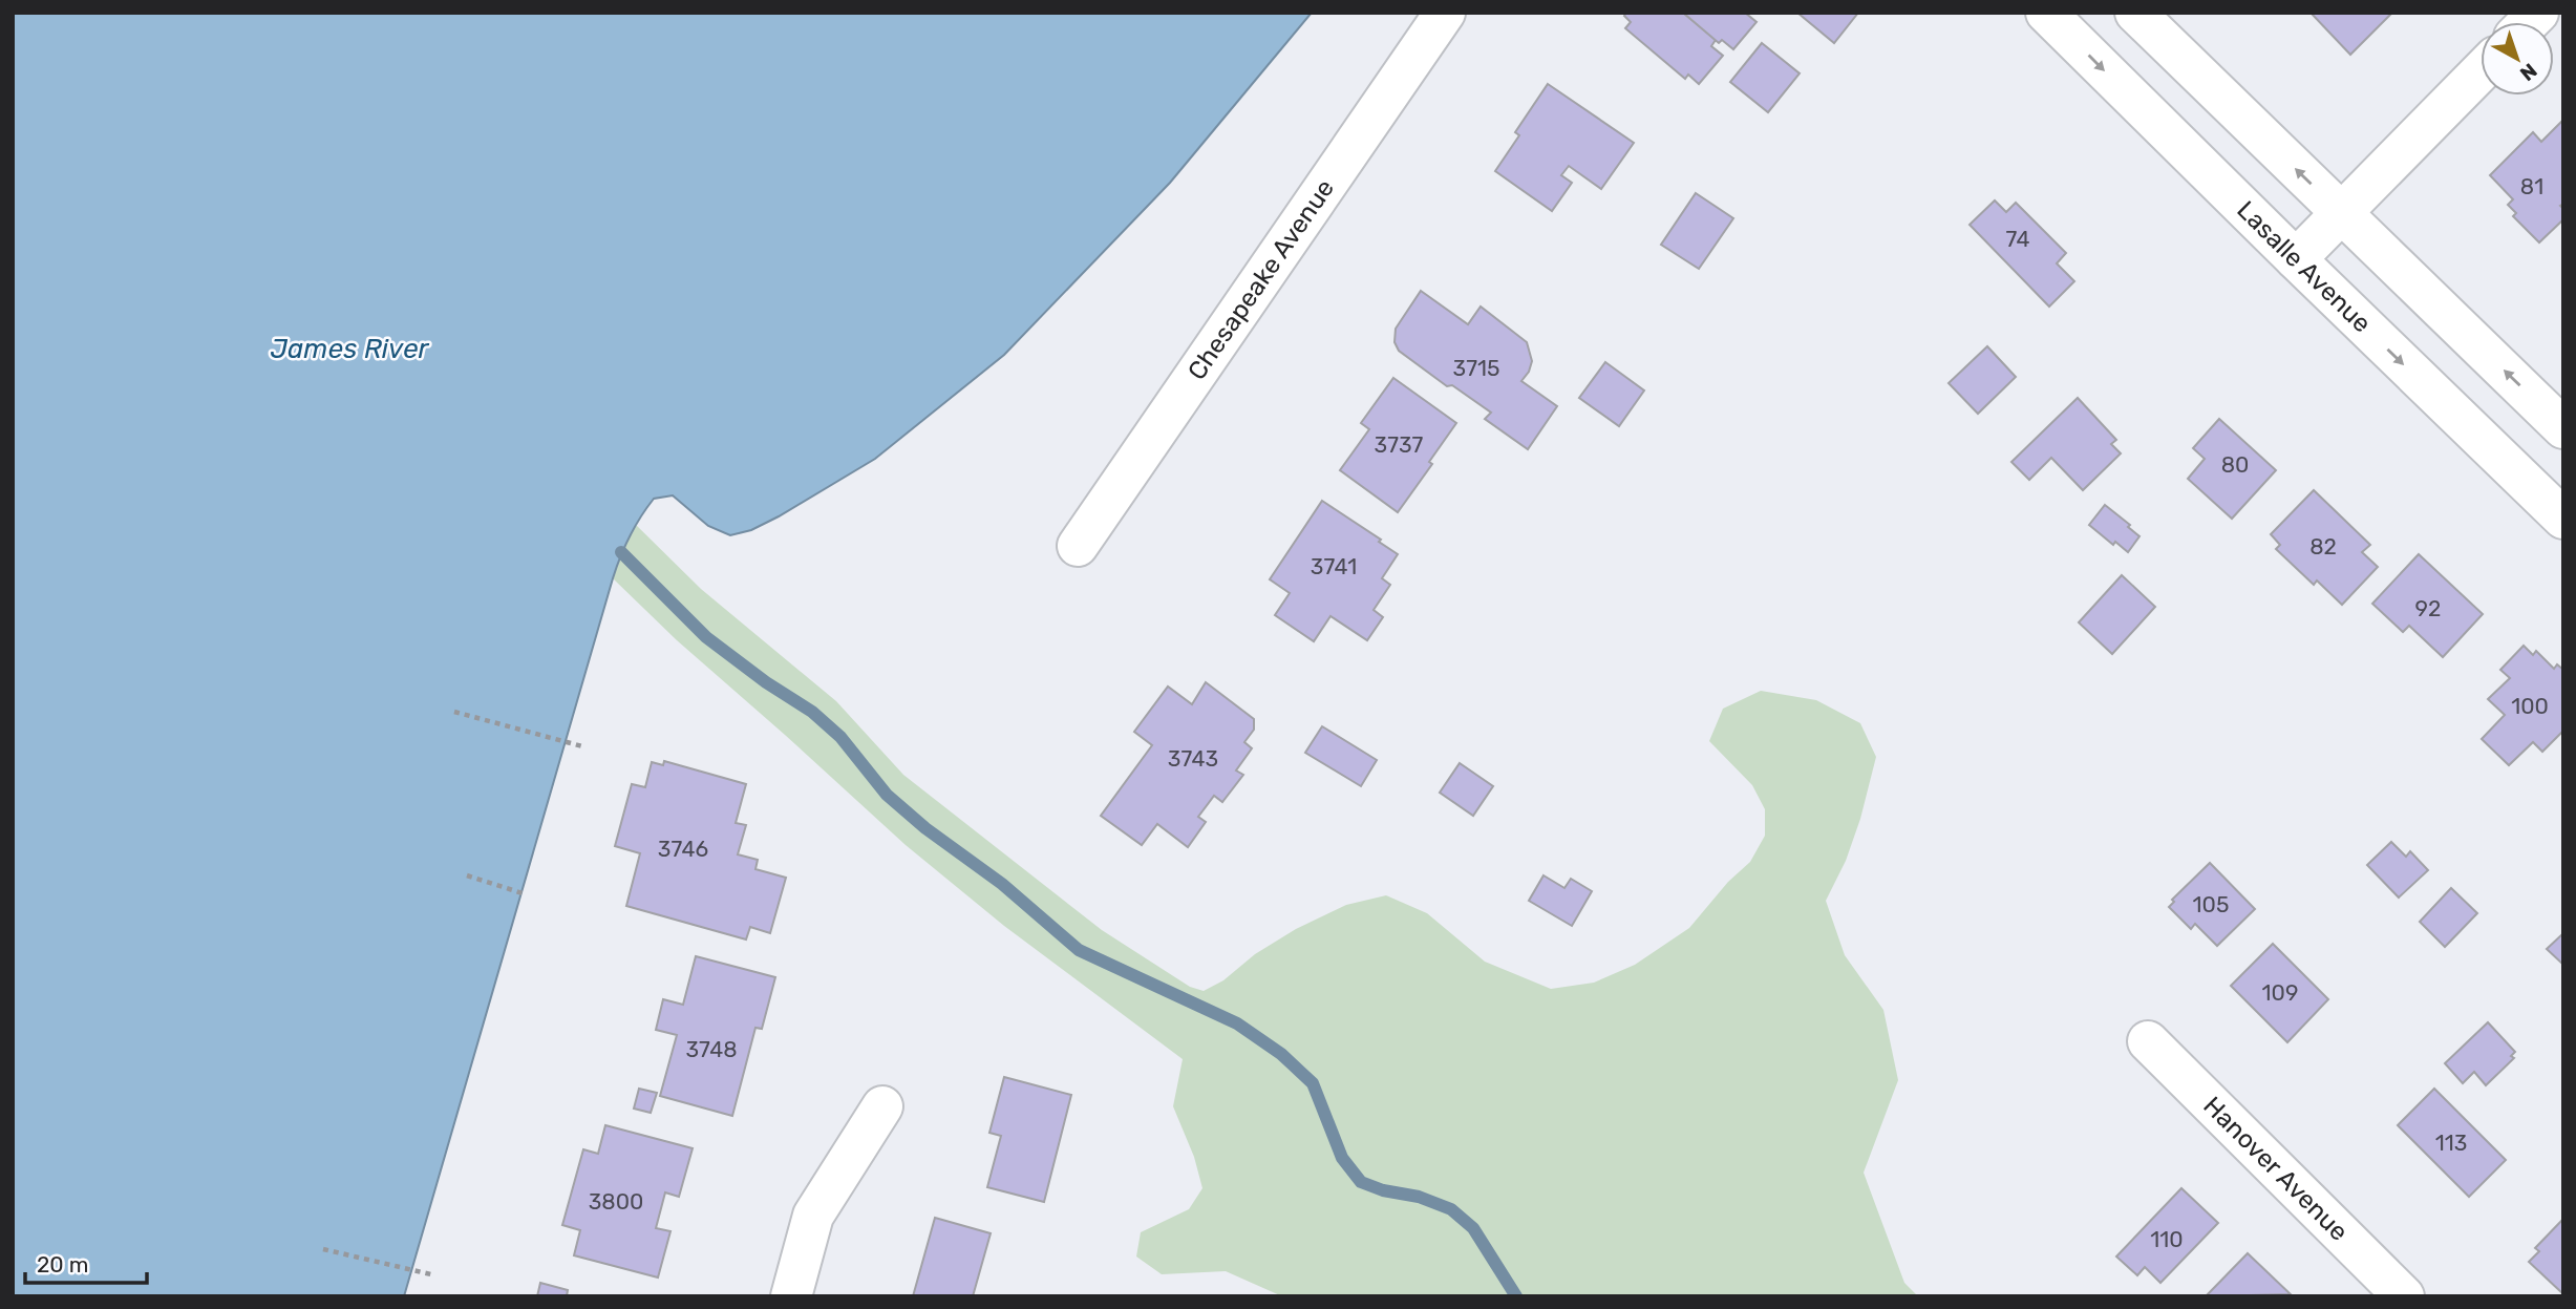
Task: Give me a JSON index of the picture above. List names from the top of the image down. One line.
{"streets":{"street":["Lasalle Avenue","Chesapeake Avenue","Hanover Avenue"]},"water":["James River"],"house_numbers":["81","74","3715","3737","80","82","3741","92","100","3743","3746","105","109","3748","113","3800","110"],"scale_bar":"20 m","north":"bottom right"}
